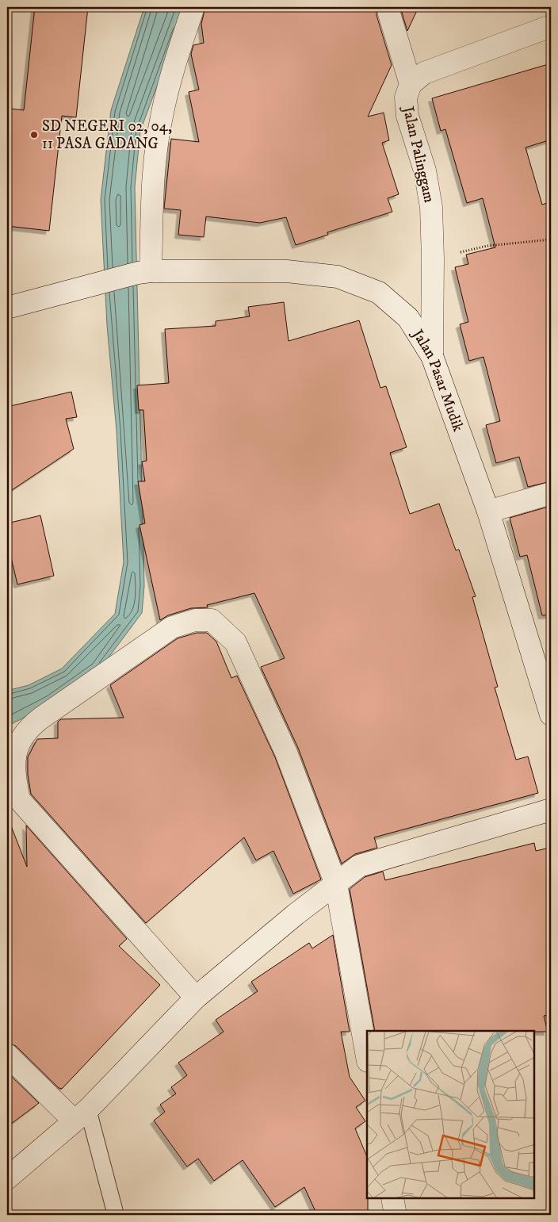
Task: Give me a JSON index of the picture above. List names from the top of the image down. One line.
{"streets":{"street":["Jalan Palinggam","Jalan Pasar Mudik"]},"crossings":[["Jalan Palinggam","Jalan Pasar Mudik"]],"places":["SD NEGERI 02, 04, 11 PASA GADANG"]}
